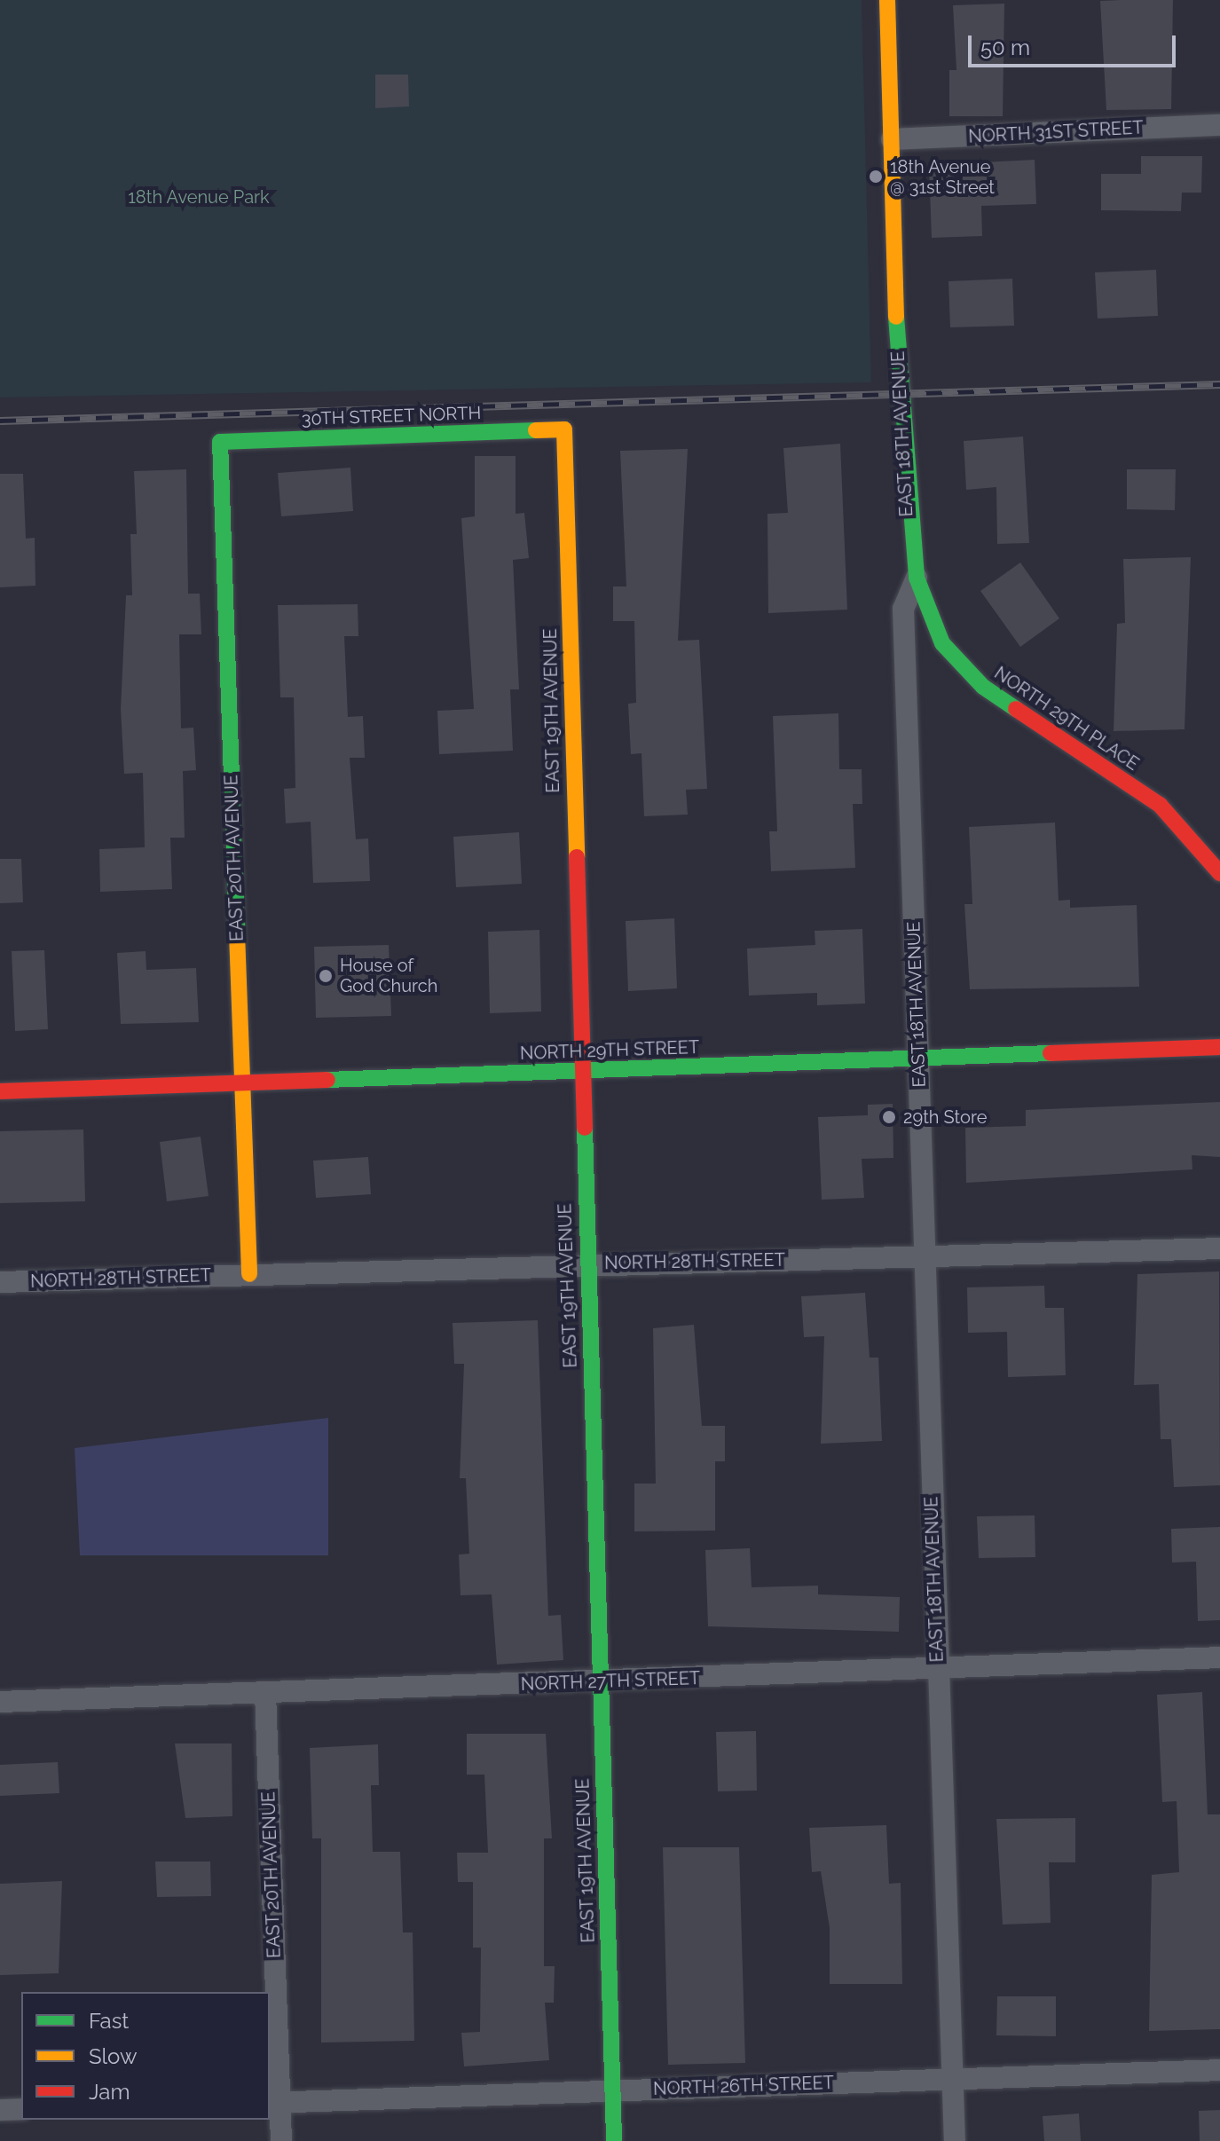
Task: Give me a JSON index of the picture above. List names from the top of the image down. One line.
{"streets":{"street":["NORTH 31ST STREET","30TH STREET NORTH","EAST 18TH AVENUE","EAST 19TH AVENUE","NORTH 29TH PLACE","EAST 20TH AVENUE","NORTH 29TH STREET","NORTH 28TH STREET","NORTH 27TH STREET","NORTH 26TH STREET"]},"crossings":[["NORTH 31ST STREET","EAST 18TH AVENUE"],["30TH STREET NORTH","EAST 19TH AVENUE"],["30TH STREET NORTH","EAST 20TH AVENUE"],["EAST 18TH AVENUE","NORTH 29TH PLACE"],["EAST 18TH AVENUE","NORTH 29TH STREET"],["EAST 18TH AVENUE","NORTH 28TH STREET"],["EAST 18TH AVENUE","NORTH 27TH STREET"],["EAST 18TH AVENUE","NORTH 26TH STREET"],["EAST 19TH AVENUE","NORTH 29TH STREET"],["EAST 19TH AVENUE","NORTH 28TH STREET"],["EAST 19TH AVENUE","NORTH 27TH STREET"],["EAST 19TH AVENUE","NORTH 26TH STREET"],["EAST 20TH AVENUE","NORTH 29TH STREET"],["EAST 20TH AVENUE","NORTH 28TH STREET"],["EAST 20TH AVENUE","NORTH 27TH STREET"],["EAST 20TH AVENUE","NORTH 26TH STREET"]],"parks":["18th Avenue Park"],"places":["18th Avenue @ 31st Street","House of God Church","29th Store"],"legend":["Fast","Slow","Jam"],"scale_bar":"50 m"}
